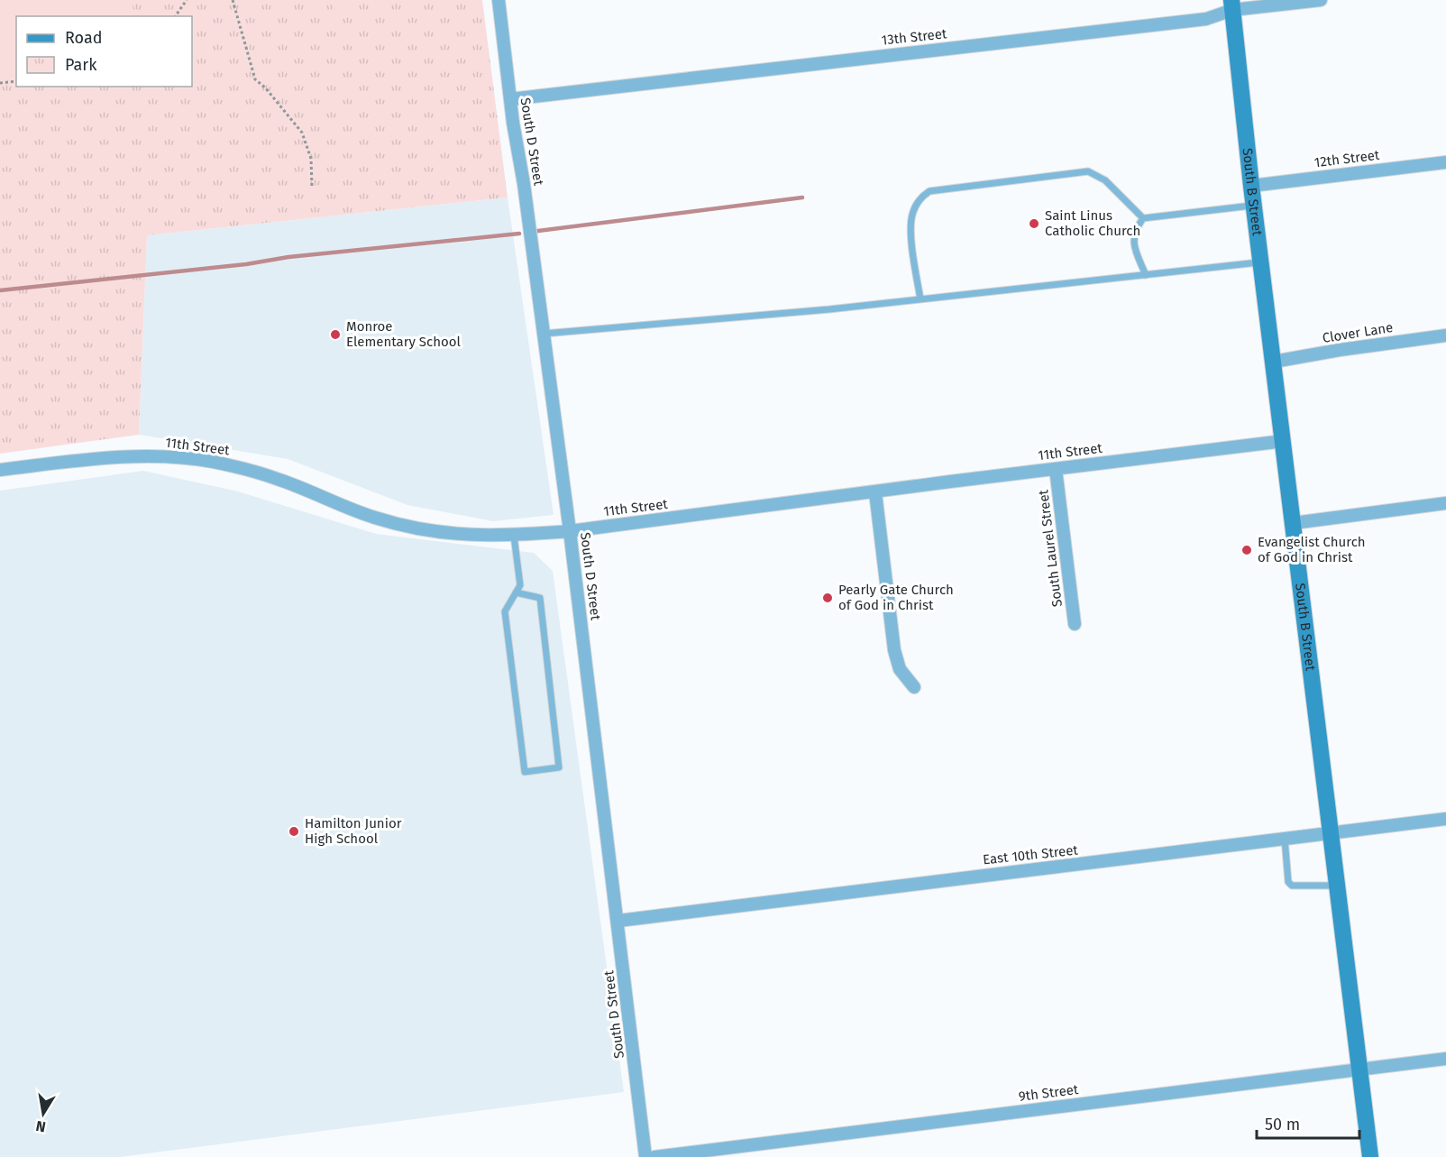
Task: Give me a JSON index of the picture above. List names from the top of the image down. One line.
{"streets":{"street":["13th Street","South D Street","12th Street","South B Street","Clover Lane","11th Street","South Laurel Street","East 10th Street","9th Street"]},"crossings":[["13th Street","South D Street"],["13th Street","South B Street"],["South D Street","11th Street"],["South D Street","East 10th Street"],["12th Street","South B Street"],["South B Street","Clover Lane"],["South B Street","11th Street"],["South B Street","East 10th Street"],["South B Street","9th Street"],["11th Street","South Laurel Street"]],"places":["Saint Linus Catholic Church","Monroe Elementary School","Evangelist Church of God in Christ","Pearly Gate Church of God in Christ","Hamilton Junior High School"],"legend":["Road","Park"],"scale_bar":"50 m","north":"bottom"}
